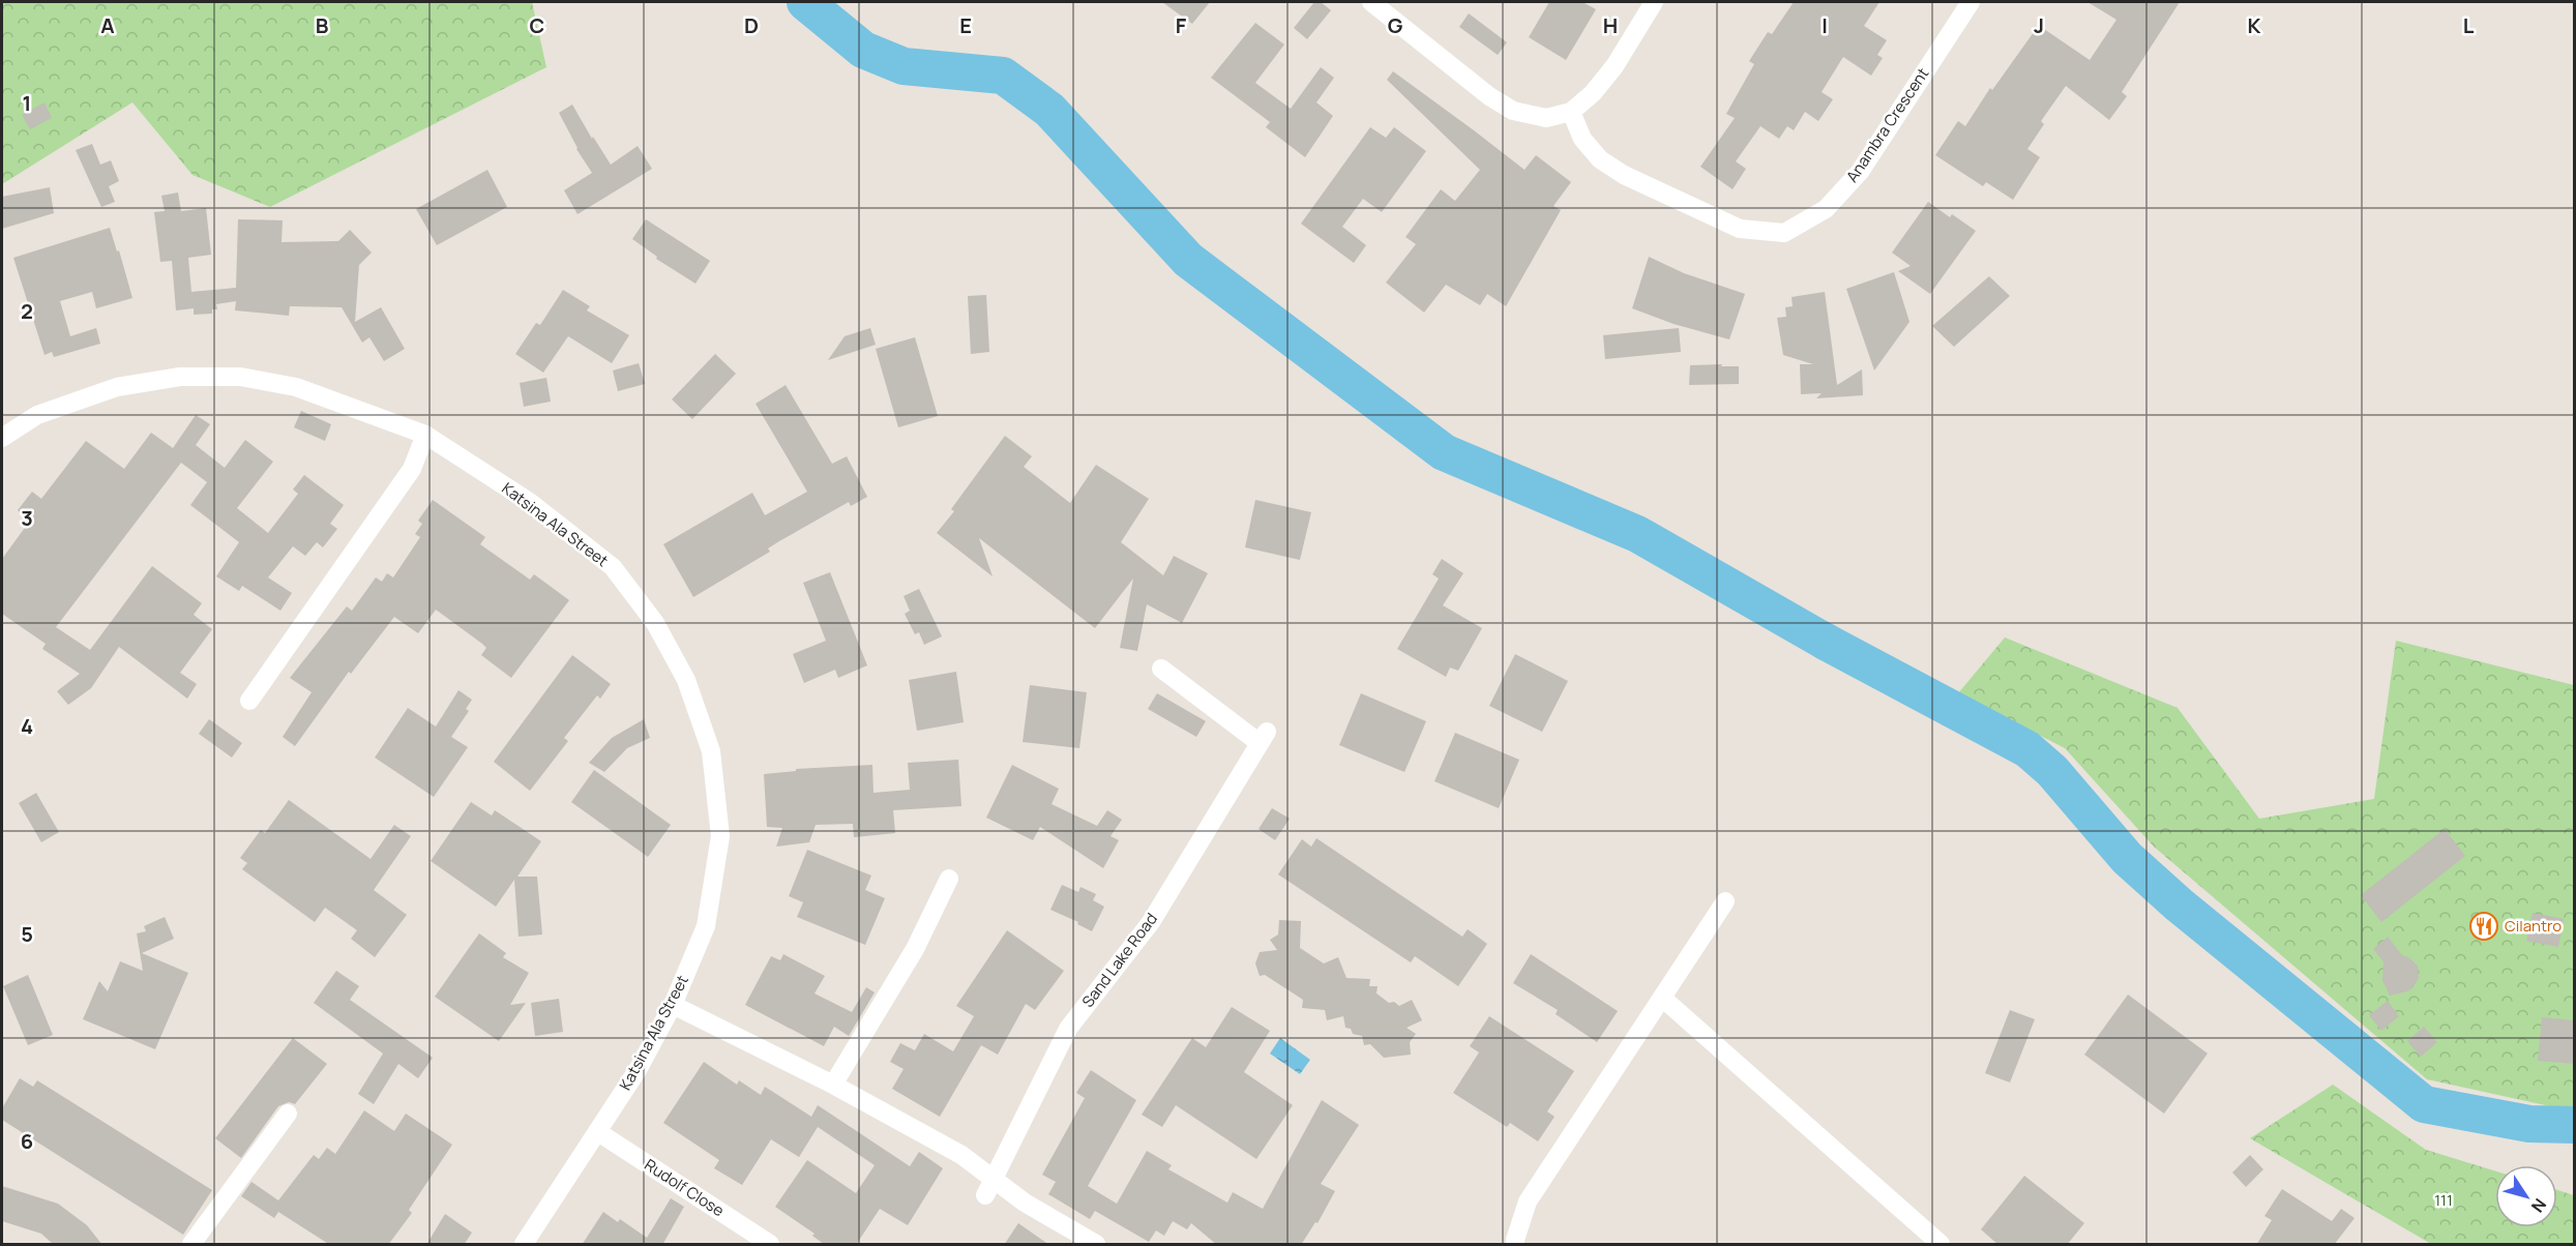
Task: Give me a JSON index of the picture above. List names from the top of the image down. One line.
{"streets":{"street":["Anambra Crescent","Katsina Ala Street","Sand Lake Road","Rudolf Close"]},"crossings":[["Katsina Ala Street","Rudolf Close"]],"parks":["111"],"places":{"restaurant":["Cilantro"]},"north":"bottom right","grid":{"columns":["A","B","C","D","E","F","G","H","I","J","K","L"],"rows":["1","2","3","4","5","6"]}}
